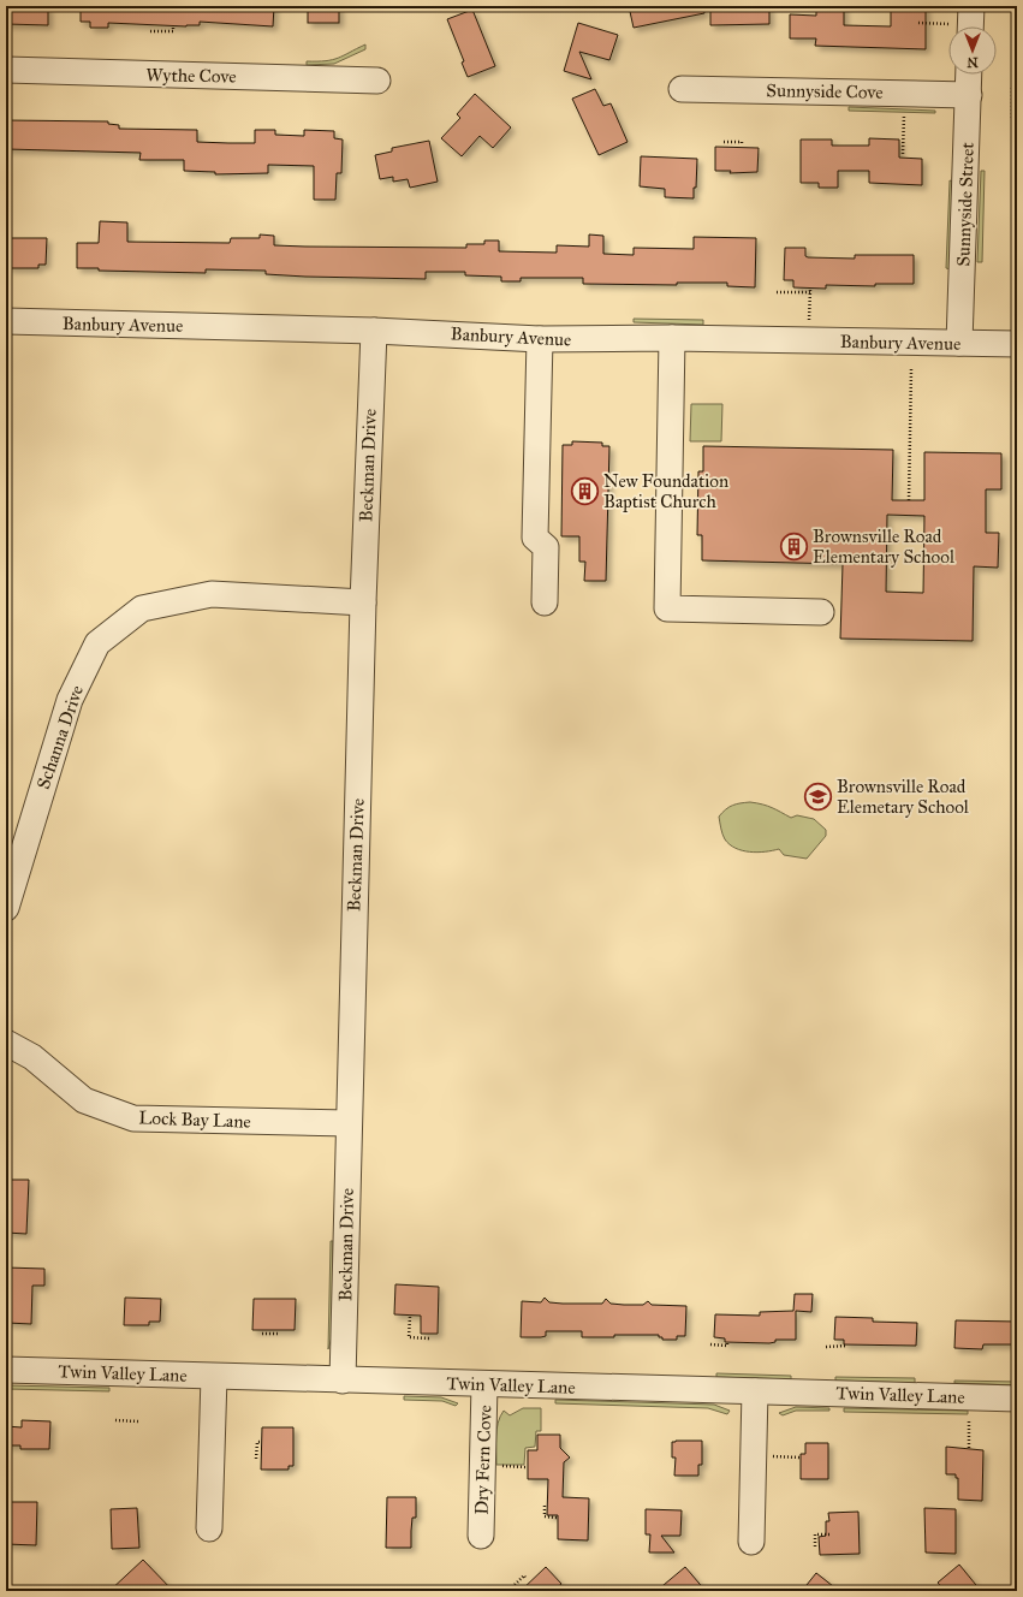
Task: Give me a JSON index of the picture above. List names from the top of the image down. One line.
{"streets":{"street":["Wythe Cove","Sunnyside Cove","Sunnyside Street","Banbury Avenue","Beckman Drive","Schanna Drive","Lock Bay Lane","Twin Valley Lane","Dry Fern Cove"]},"crossings":[["Sunnyside Cove","Sunnyside Street"],["Sunnyside Street","Banbury Avenue"],["Banbury Avenue","Beckman Drive"],["Beckman Drive","Schanna Drive"],["Beckman Drive","Lock Bay Lane"],["Beckman Drive","Twin Valley Lane"],["Twin Valley Lane","Dry Fern Cove"]],"places":{"building":["New Foundation Baptist Church","Brownsville Road Elementary School"],"school or university":["Brownsville Road Elemetary School"]},"north":"bottom"}
